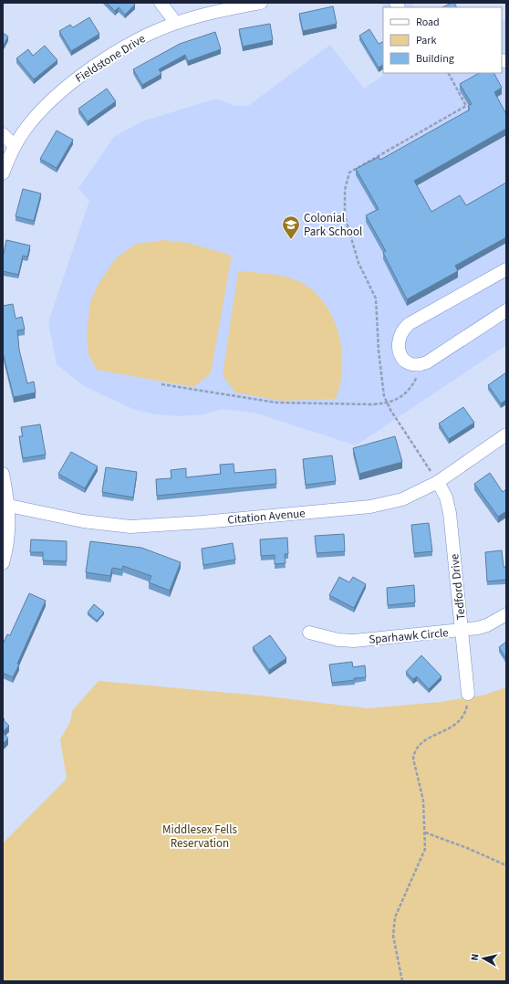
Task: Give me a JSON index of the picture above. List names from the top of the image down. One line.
{"streets":{"street":["Fieldstone Drive","Citation Avenue","Tedford Drive","Sparhawk Circle"]},"crossings":[["Citation Avenue","Tedford Drive"],["Tedford Drive","Sparhawk Circle"]],"parks":["Middlesex Fells Reservation"],"places":{"school or university":["Colonial Park School"]},"legend":["Road","Park","Building"],"north":"left"}
